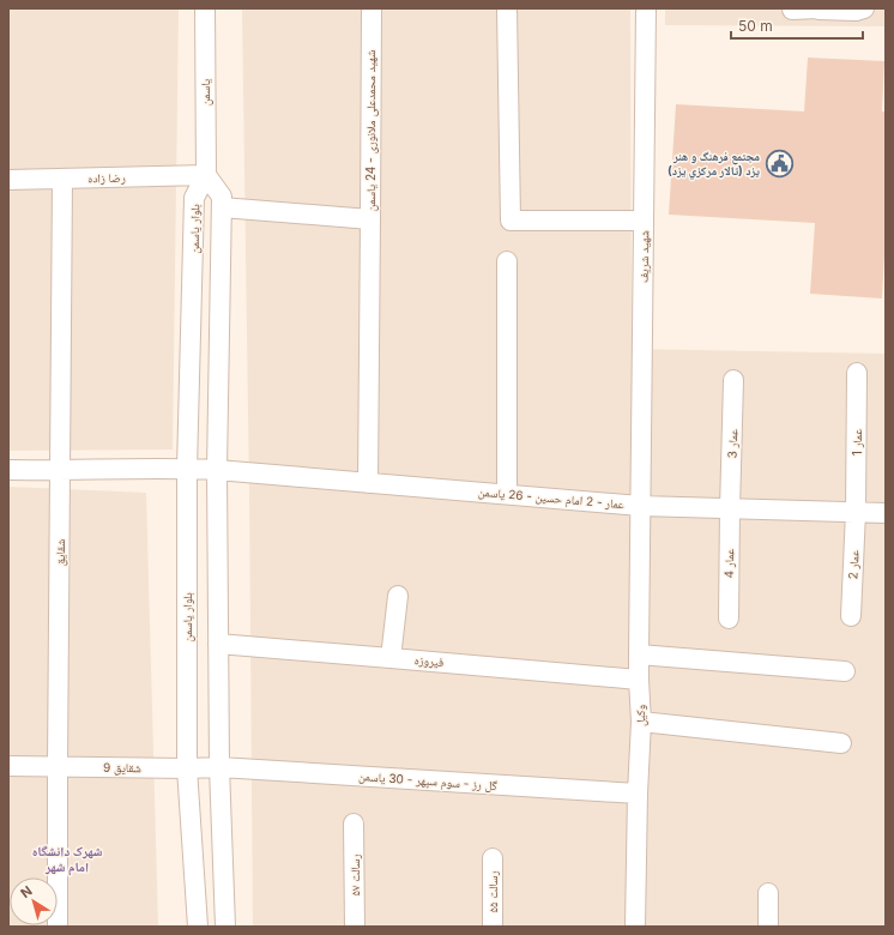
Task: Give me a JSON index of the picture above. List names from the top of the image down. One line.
{"streets":{"street":["یاسمن","شهید محمدعلی ملانوری - 24 یاسمن","رضا زاده","بلوار یاسمن","شهید شریف","عمار 1","عمار 3","عمار - 2 امام حسین - 26 یاسمن","شقایق","عمار 4","عمار 2","فیروزه","وکیل","شقایق 9","گل رز - سوم سپهر - 30 یاسمن","رسالت ۵۷","رسالت ۵۵"]},"crossings":[["یاسمن","رضا زاده"],["یاسمن","بلوار یاسمن"],["رضا زاده","بلوار یاسمن"],["رضا زاده","شقایق"],["بلوار یاسمن","عمار - 2 امام حسین - 26 یاسمن"],["بلوار یاسمن","شقایق 9"],["شهید شریف","عمار - 2 امام حسین - 26 یاسمن"],["شهید شریف","وکیل"],["عمار 1","عمار - 2 امام حسین - 26 یاسمن"],["عمار 1","عمار 2"],["عمار 3","عمار - 2 امام حسین - 26 یاسمن"],["عمار 3","عمار 4"],["عمار - 2 امام حسین - 26 یاسمن","شقایق"],["عمار - 2 امام حسین - 26 یاسمن","عمار 4"],["عمار - 2 امام حسین - 26 یاسمن","عمار 2"],["عمار - 2 امام حسین - 26 یاسمن","وکیل"],["شقایق","شقایق 9"],["فیروزه","وکیل"],["وکیل","گل رز - سوم سپهر - 30 یاسمن"],["شقایق 9","گل رز - سوم سپهر - 30 یاسمن"]],"districts":["شهرک دانشگاه امام شهر"],"places":{"public building":["مجتمع فرهنگ و هنر یزد (تالار مركزي یزد)"]},"scale_bar":"50 m","north":"top left"}
